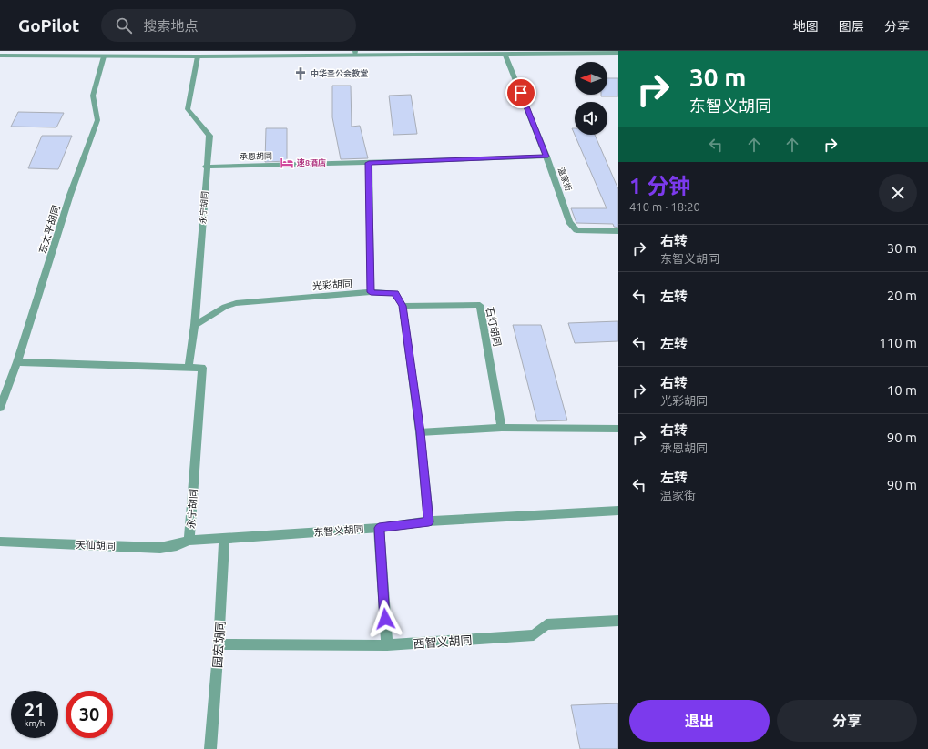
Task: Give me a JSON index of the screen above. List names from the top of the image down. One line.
{"streets":{"street":["承恩胡同","温家街","永宁胡同","东太平胡同","光彩胡同","石灯胡同","东智义胡同","天仙胡同","西智义胡同","园宏胡同"]},"crossings":[["承恩胡同","温家街"],["承恩胡同","永宁胡同"],["永宁胡同","光彩胡同"],["永宁胡同","东智义胡同"],["永宁胡同","天仙胡同"],["光彩胡同","石灯胡同"],["东智义胡同","天仙胡同"],["东智义胡同","园宏胡同"],["西智义胡同","园宏胡同"]],"places":{"church":["中华圣公会教堂"],"hotel":["速8酒店"]},"north":"left","page":{"header":"GoPilot","search":"搜索地点","nav":["地图","图层","分享"],"turn":["30 m","东智义胡同"],"heading":["1 分钟","410 m · 18:20"],"list":[{"name":"右转","note":"东智义胡同","value":"30 m"},{"name":"左转","value":"20 m"},{"name":"左转","value":"110 m"},{"name":"右转","note":"光彩胡同","value":"10 m"},{"name":"右转","note":"承恩胡同","value":"90 m"},{"name":"左转","note":"温家街","value":"90 m"}],"speed":"21 km/h","limit":"30","buttons":["退出","分享"]}}
